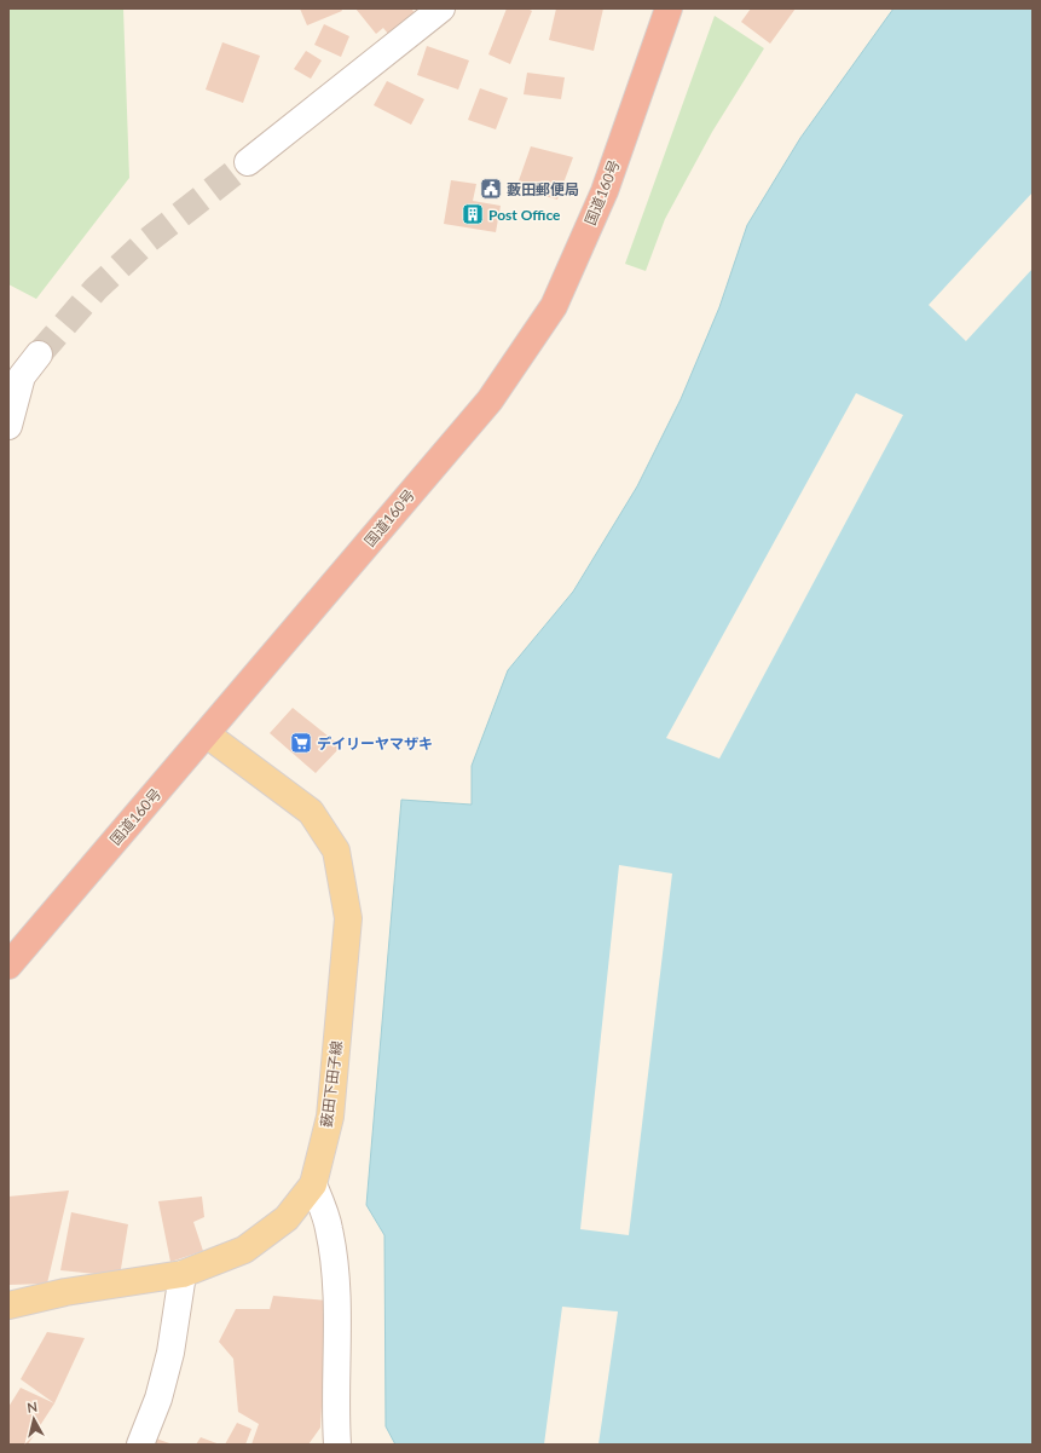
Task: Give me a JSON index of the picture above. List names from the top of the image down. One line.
{"streets":{"highway":["国道160号"],"main road":["薮田下田子線"]},"crossings":[["国道160号","薮田下田子線"]],"places":{"public building":["藪田郵便局"],"building":["Post Office"],"supermarket":["デイリーヤマザキ"]},"north":"top"}
